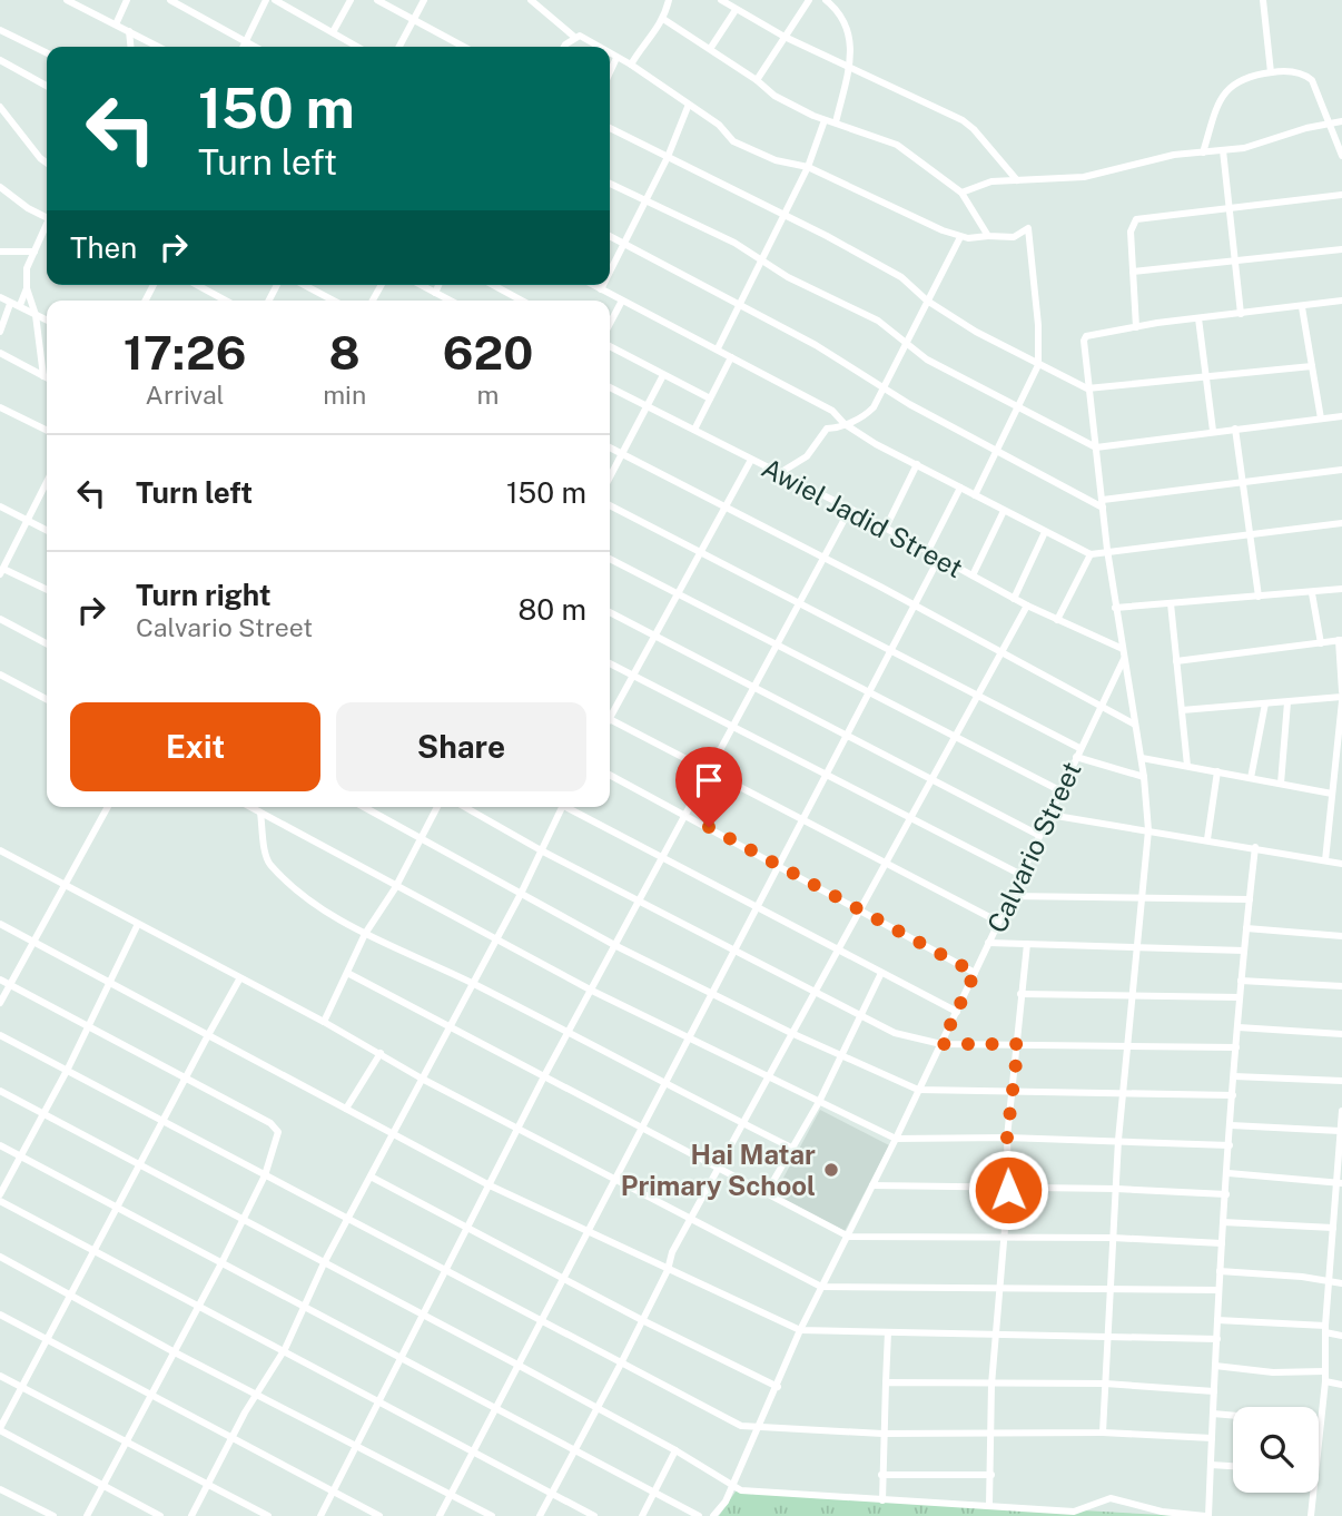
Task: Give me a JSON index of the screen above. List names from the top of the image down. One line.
{"streets":{"street":["Awiel Jadid Street","Calvario Street"]},"crossings":[["Awiel Jadid Street","Calvario Street"]],"places":["Hai Matar Primary School"],"page":{"turn":["150 m","Turn left"],"then":"Then","eta":["17:26","Arrival","8","min","620","m"],"list":[{"name":"Turn left","value":"150 m"},{"name":"Turn right","note":"Calvario Street","value":"80 m"}],"buttons":["Exit","Share"]}}
